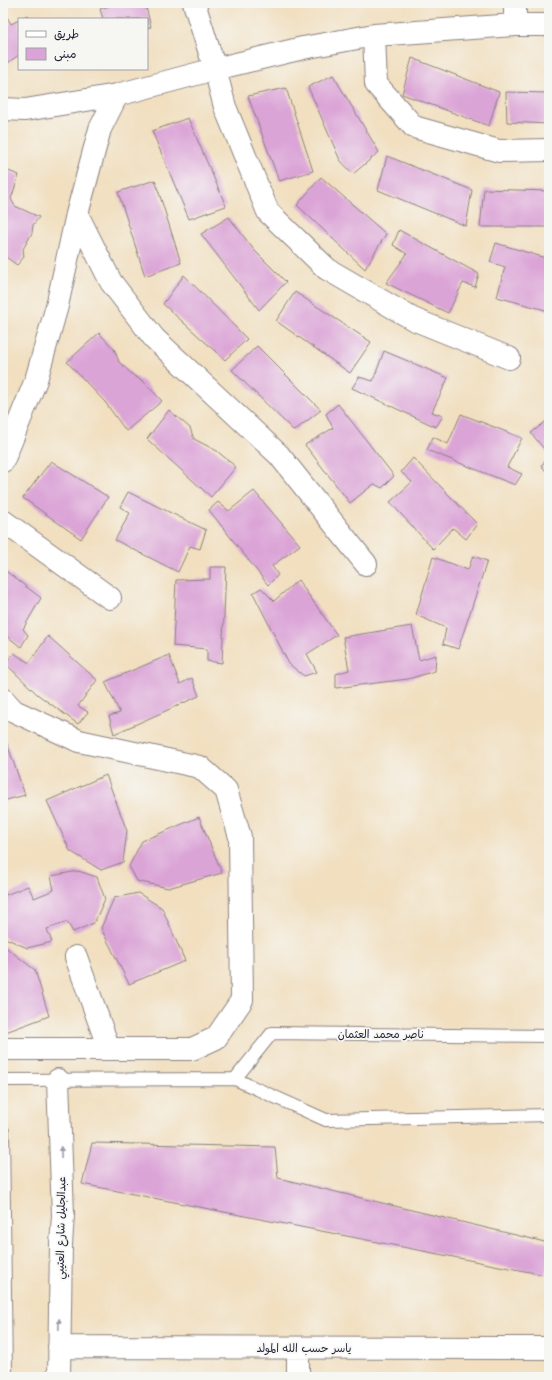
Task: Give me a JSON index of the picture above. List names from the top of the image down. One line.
{"streets":{"street":["عبدالجليل شارع العتيبي","ياسر حسب الله المولد"],"lane":["ناصر محمد العثمان"]},"crossings":[["عبدالجليل شارع العتيبي","ياسر حسب الله المولد"]],"one_way":["عبدالجليل شارع العتيبي"],"legend":["طريق","مبنى"]}
